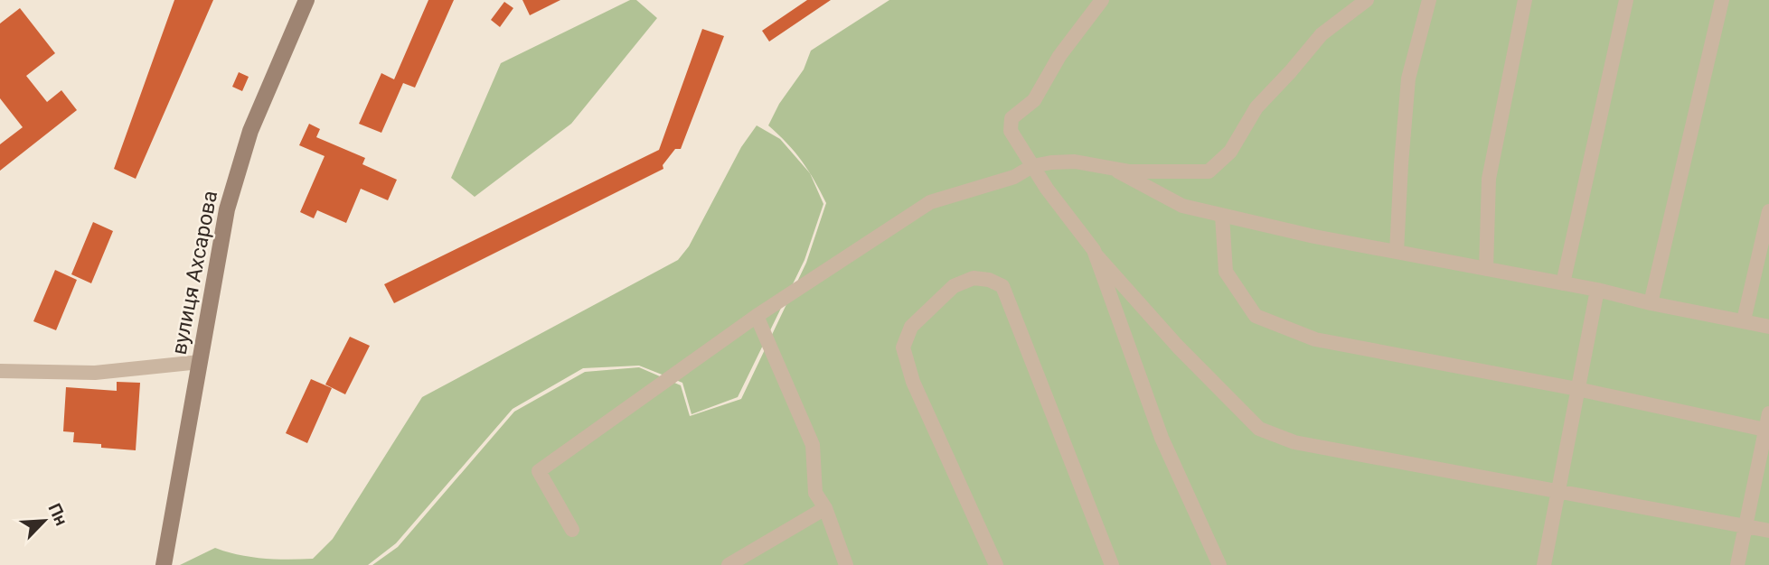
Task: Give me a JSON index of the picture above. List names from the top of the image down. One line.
{"streets":{"main road":["вулиця Ахсарова"]},"north":"top right"}
